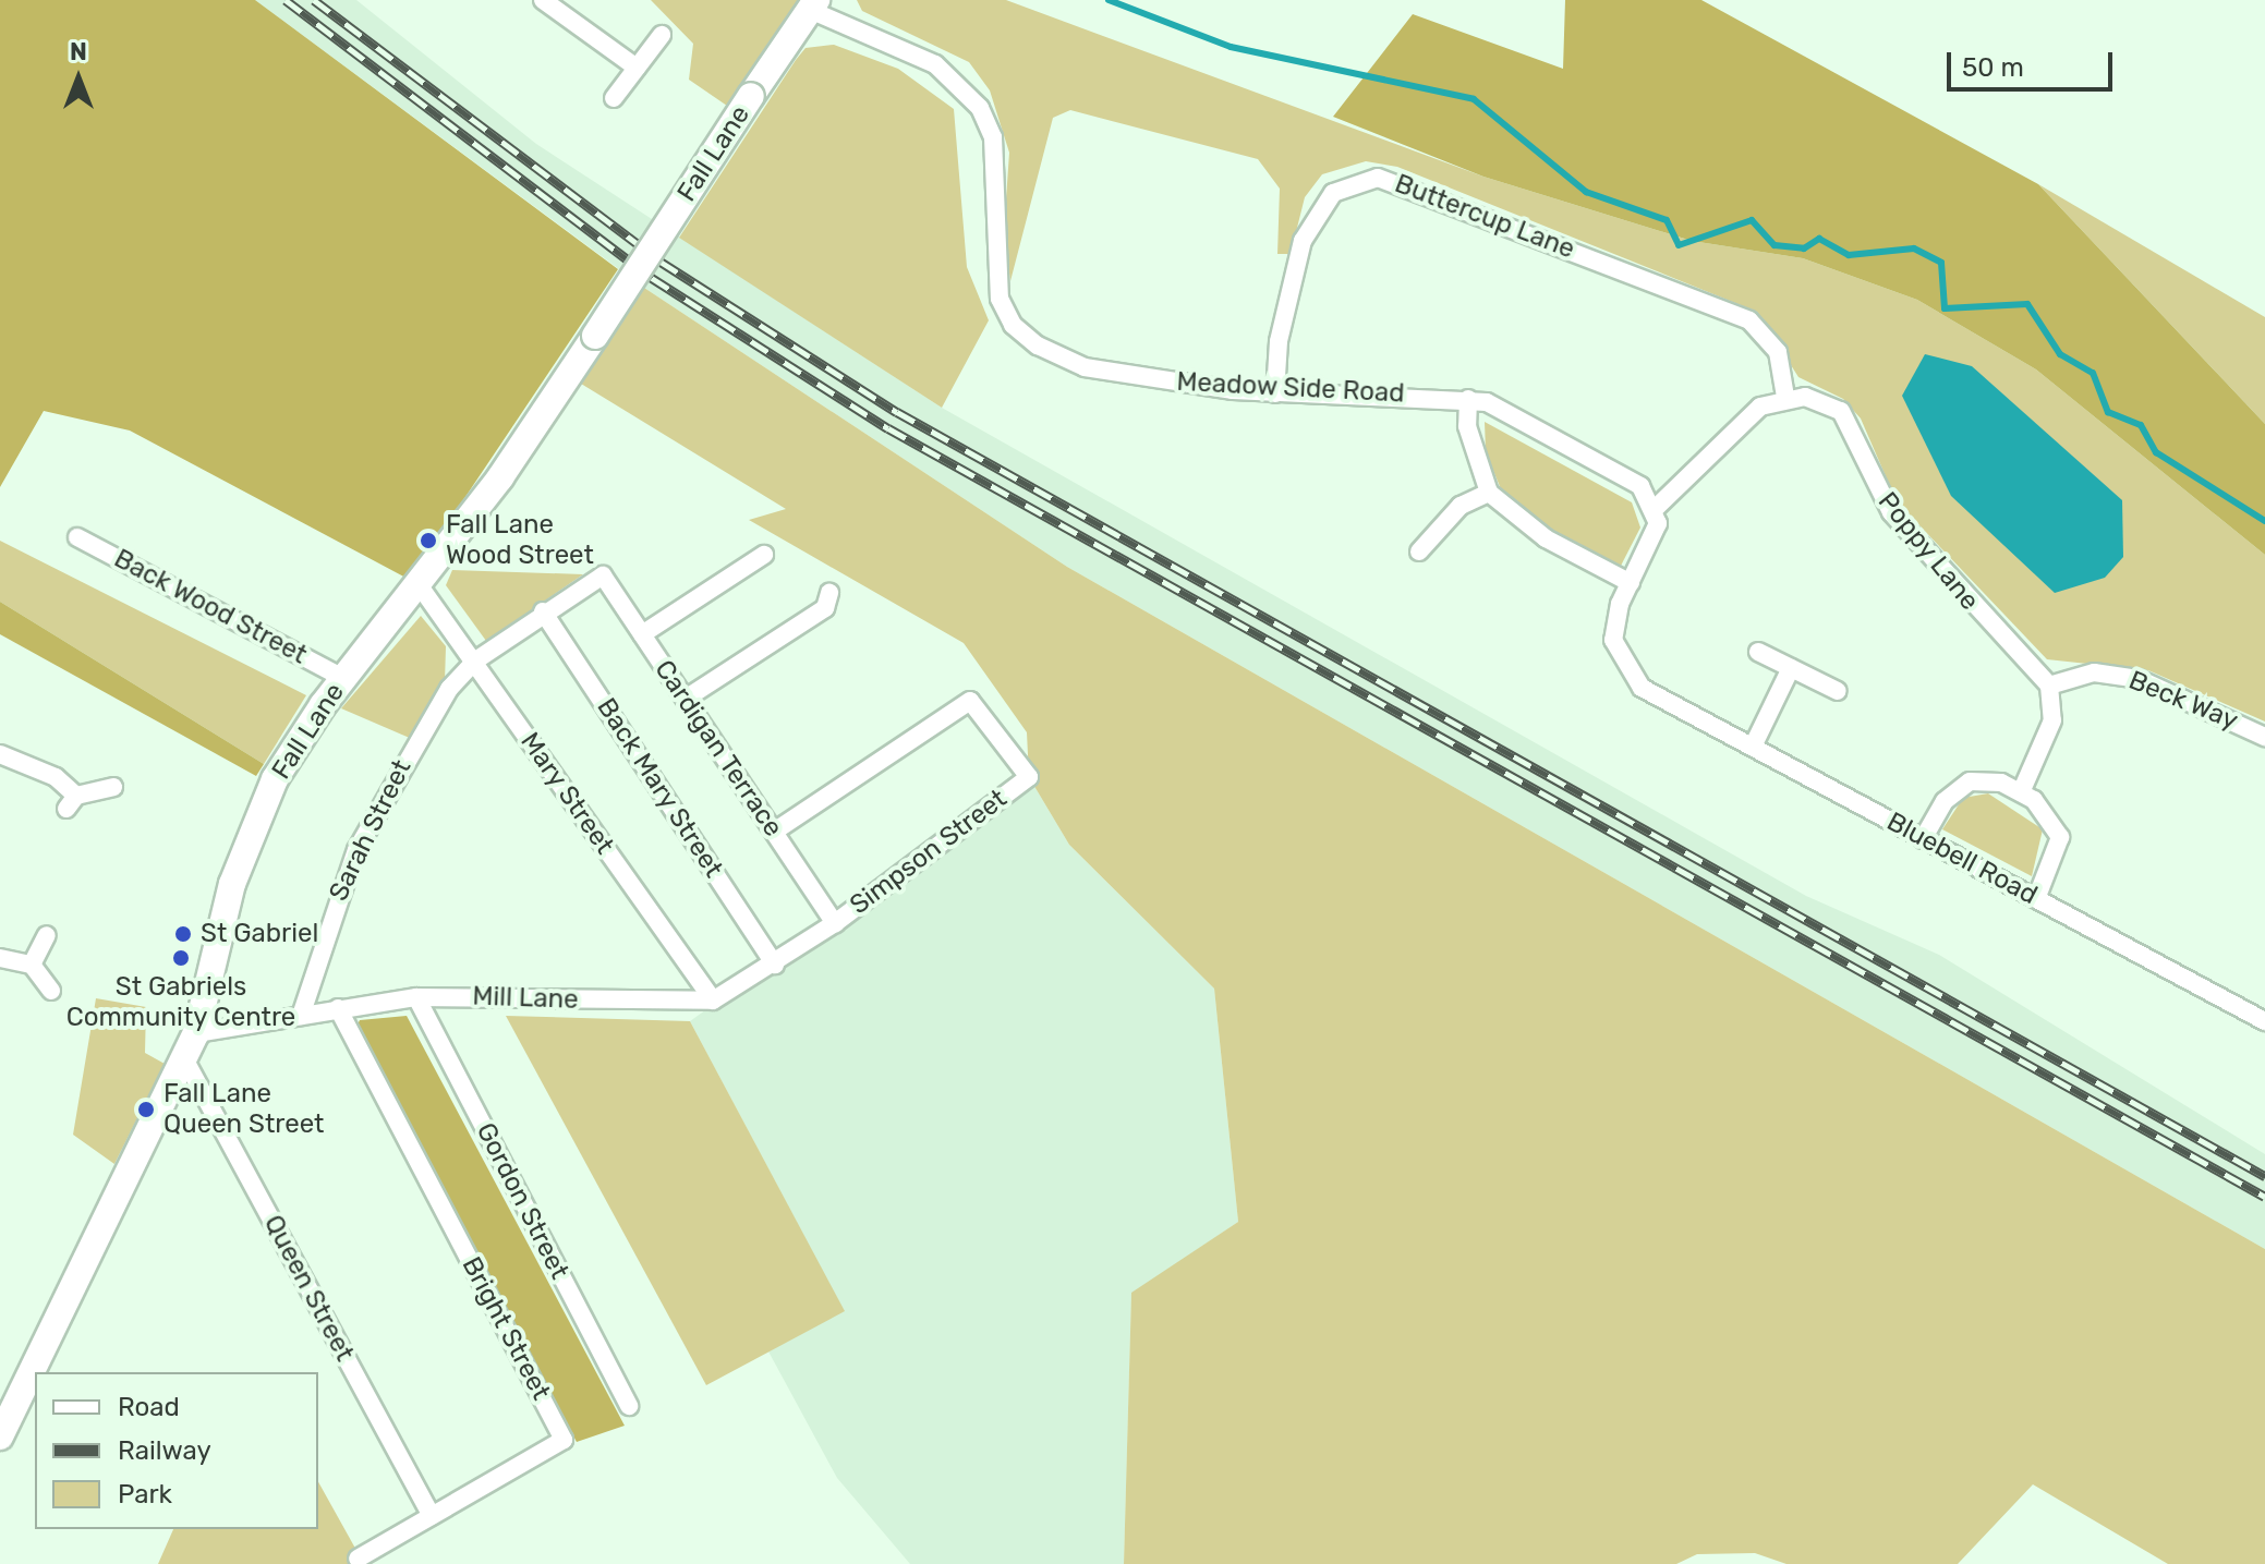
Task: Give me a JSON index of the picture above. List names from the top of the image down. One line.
{"streets":{"street":["Fall Lane","Buttercup Lane","Meadow Side Road","Poppy Lane","Back Wood Street","Beck Way","Cardigan Terrace","Back Mary Street","Mary Street","Sarah Street","Simpson Street","Bluebell Road","Mill Lane","Gordon Street","Queen Street","Bright Street"]},"crossings":[["Fall Lane","Meadow Side Road"],["Fall Lane","Back Wood Street"],["Fall Lane","Mary Street"],["Fall Lane","Mill Lane"],["Fall Lane","Queen Street"],["Buttercup Lane","Meadow Side Road"],["Buttercup Lane","Poppy Lane"],["Poppy Lane","Beck Way"],["Cardigan Terrace","Sarah Street"],["Cardigan Terrace","Simpson Street"],["Back Mary Street","Sarah Street"],["Mary Street","Sarah Street"],["Mary Street","Mill Lane"],["Sarah Street","Mill Lane"],["Mill Lane","Gordon Street"],["Mill Lane","Bright Street"],["Queen Street","Bright Street"]],"places":["Fall Lane Wood Street","St Gabriel","St Gabriels Community Centre","Fall Lane Queen Street"],"legend":["Road","Railway","Park"],"scale_bar":"50 m","north":"top"}
